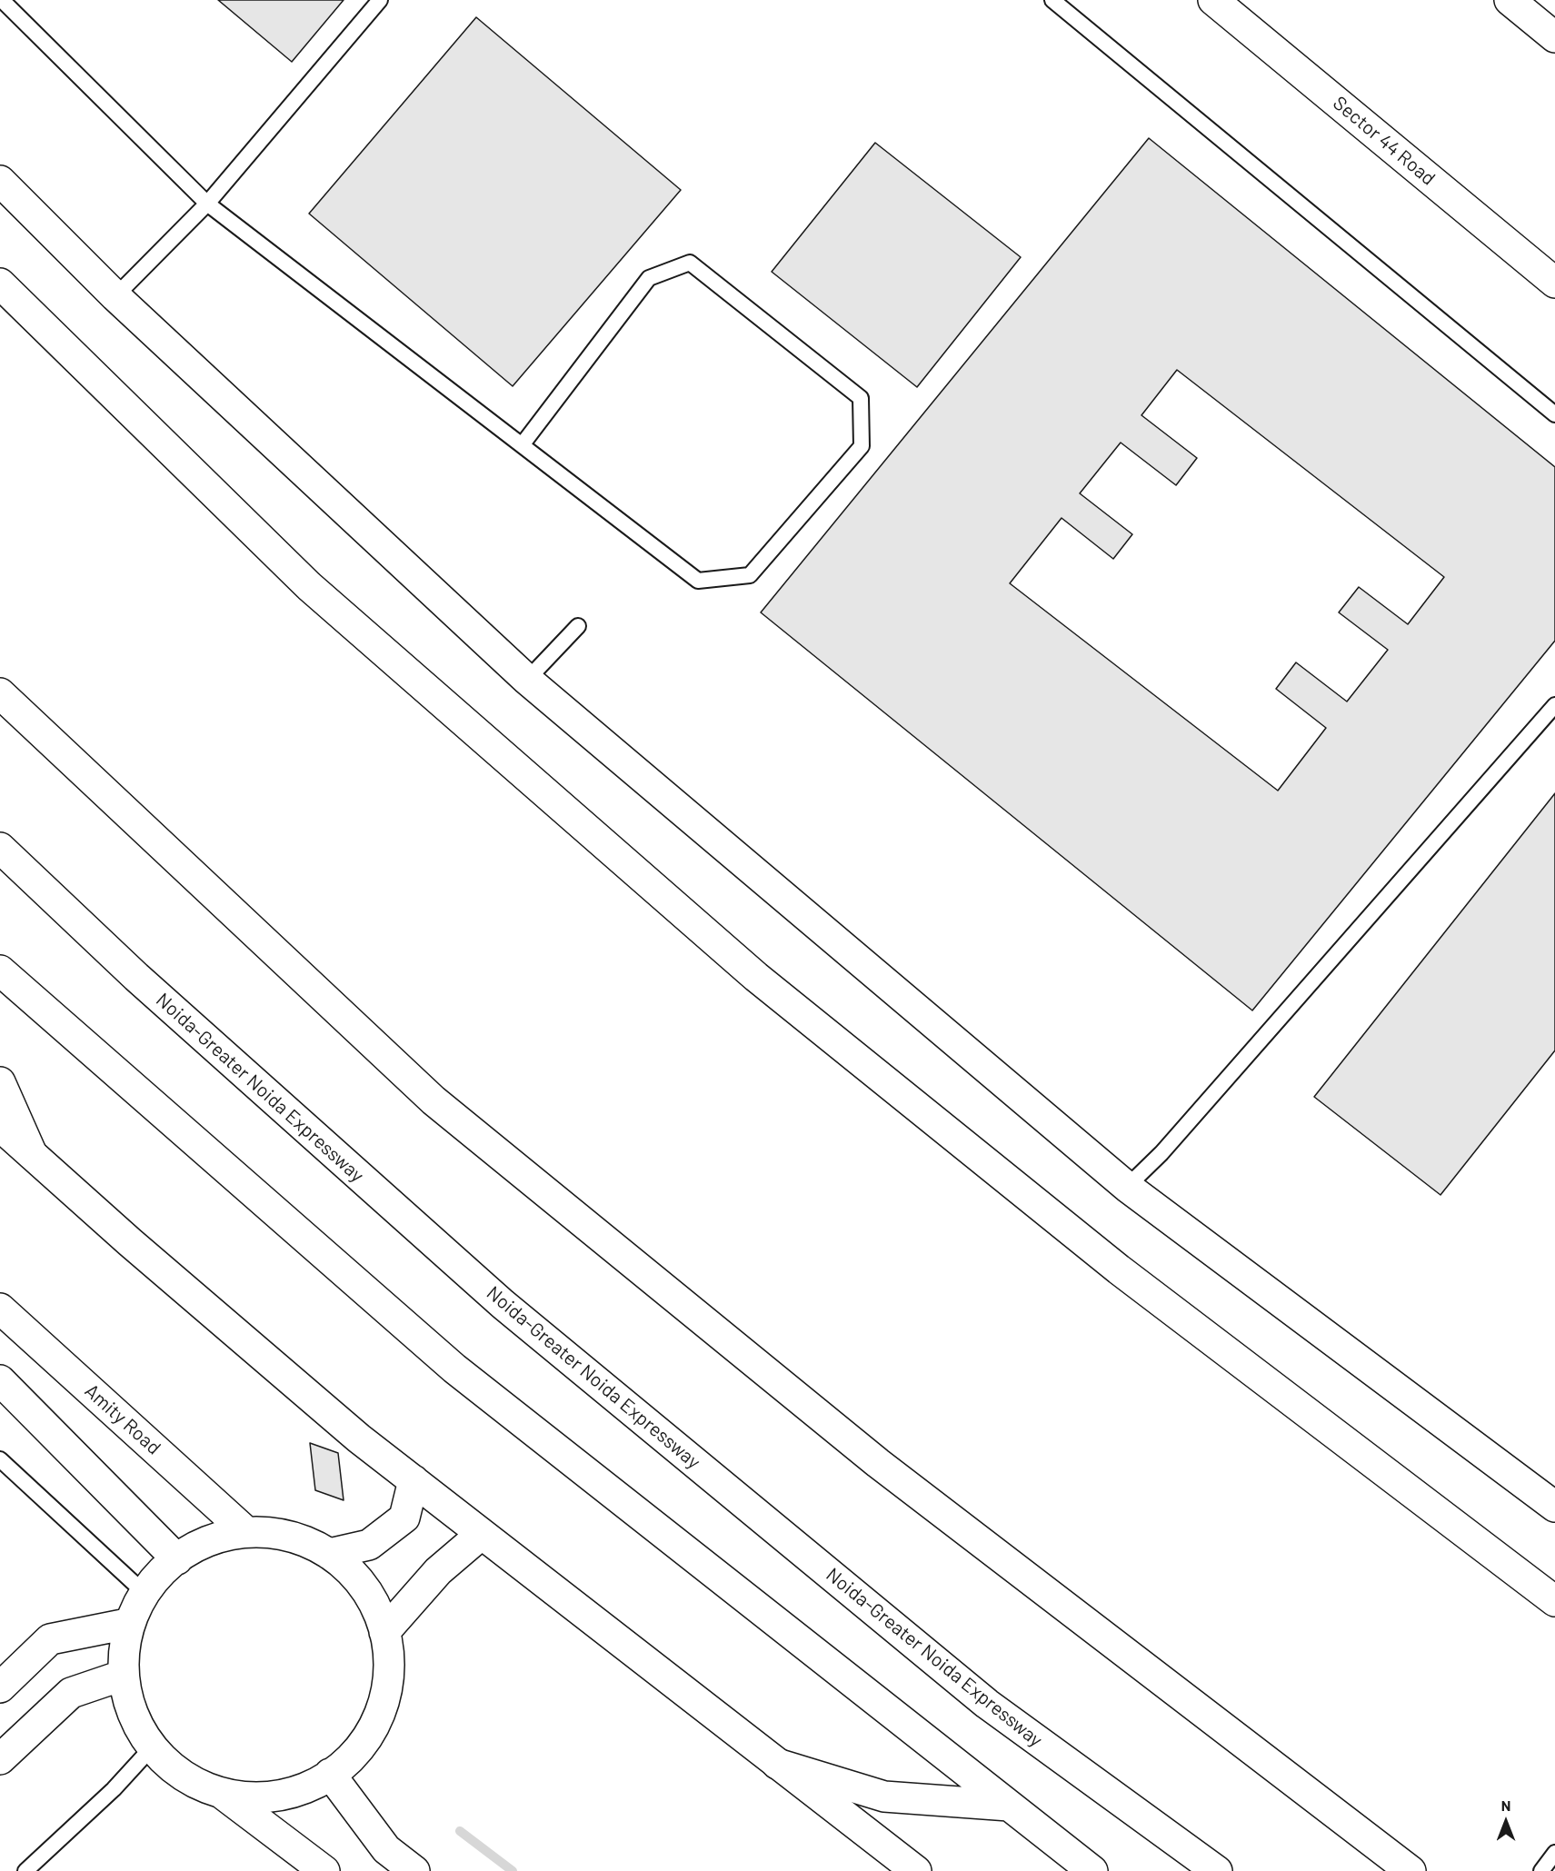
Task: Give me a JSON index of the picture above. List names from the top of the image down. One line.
{"streets":{"main road":["Sector 44 Road","Noida-Greater Noida Expressway","Amity Road"]},"north":"top"}
